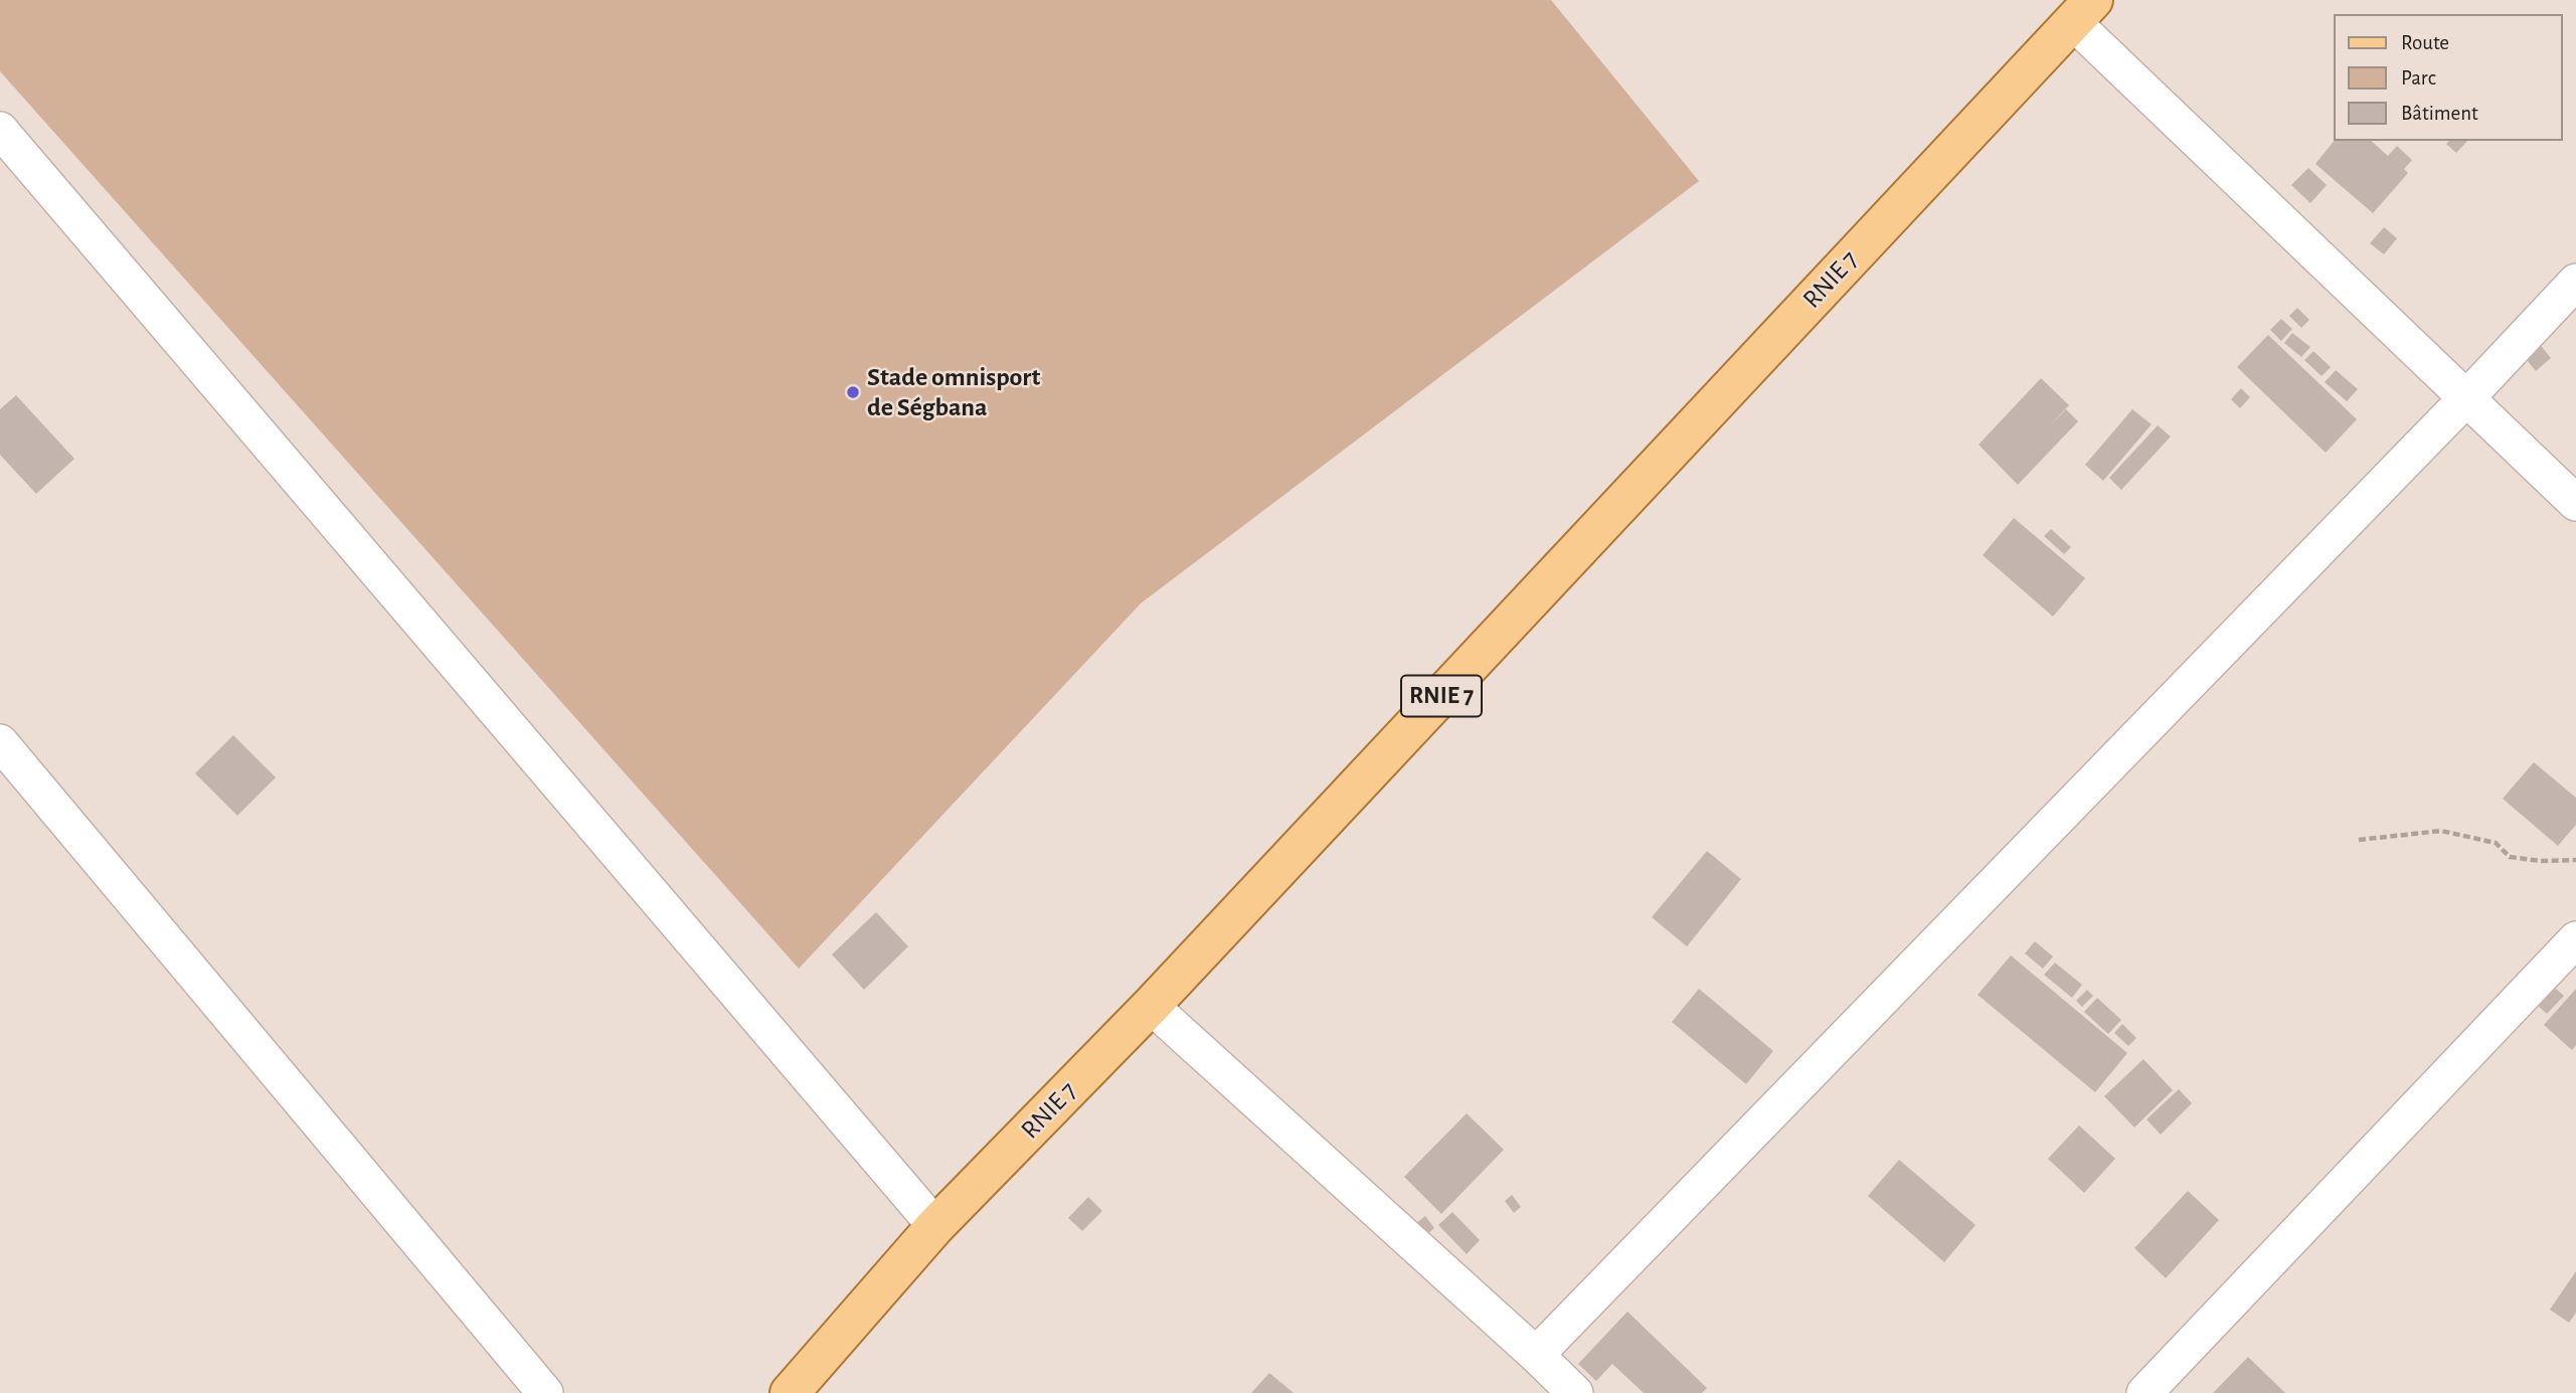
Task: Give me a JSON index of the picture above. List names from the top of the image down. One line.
{"streets":{"main road":["RNIE 7"]},"places":["Stade omnisport de Ségbana"],"legend":["Route","Parc","Bâtiment"]}
